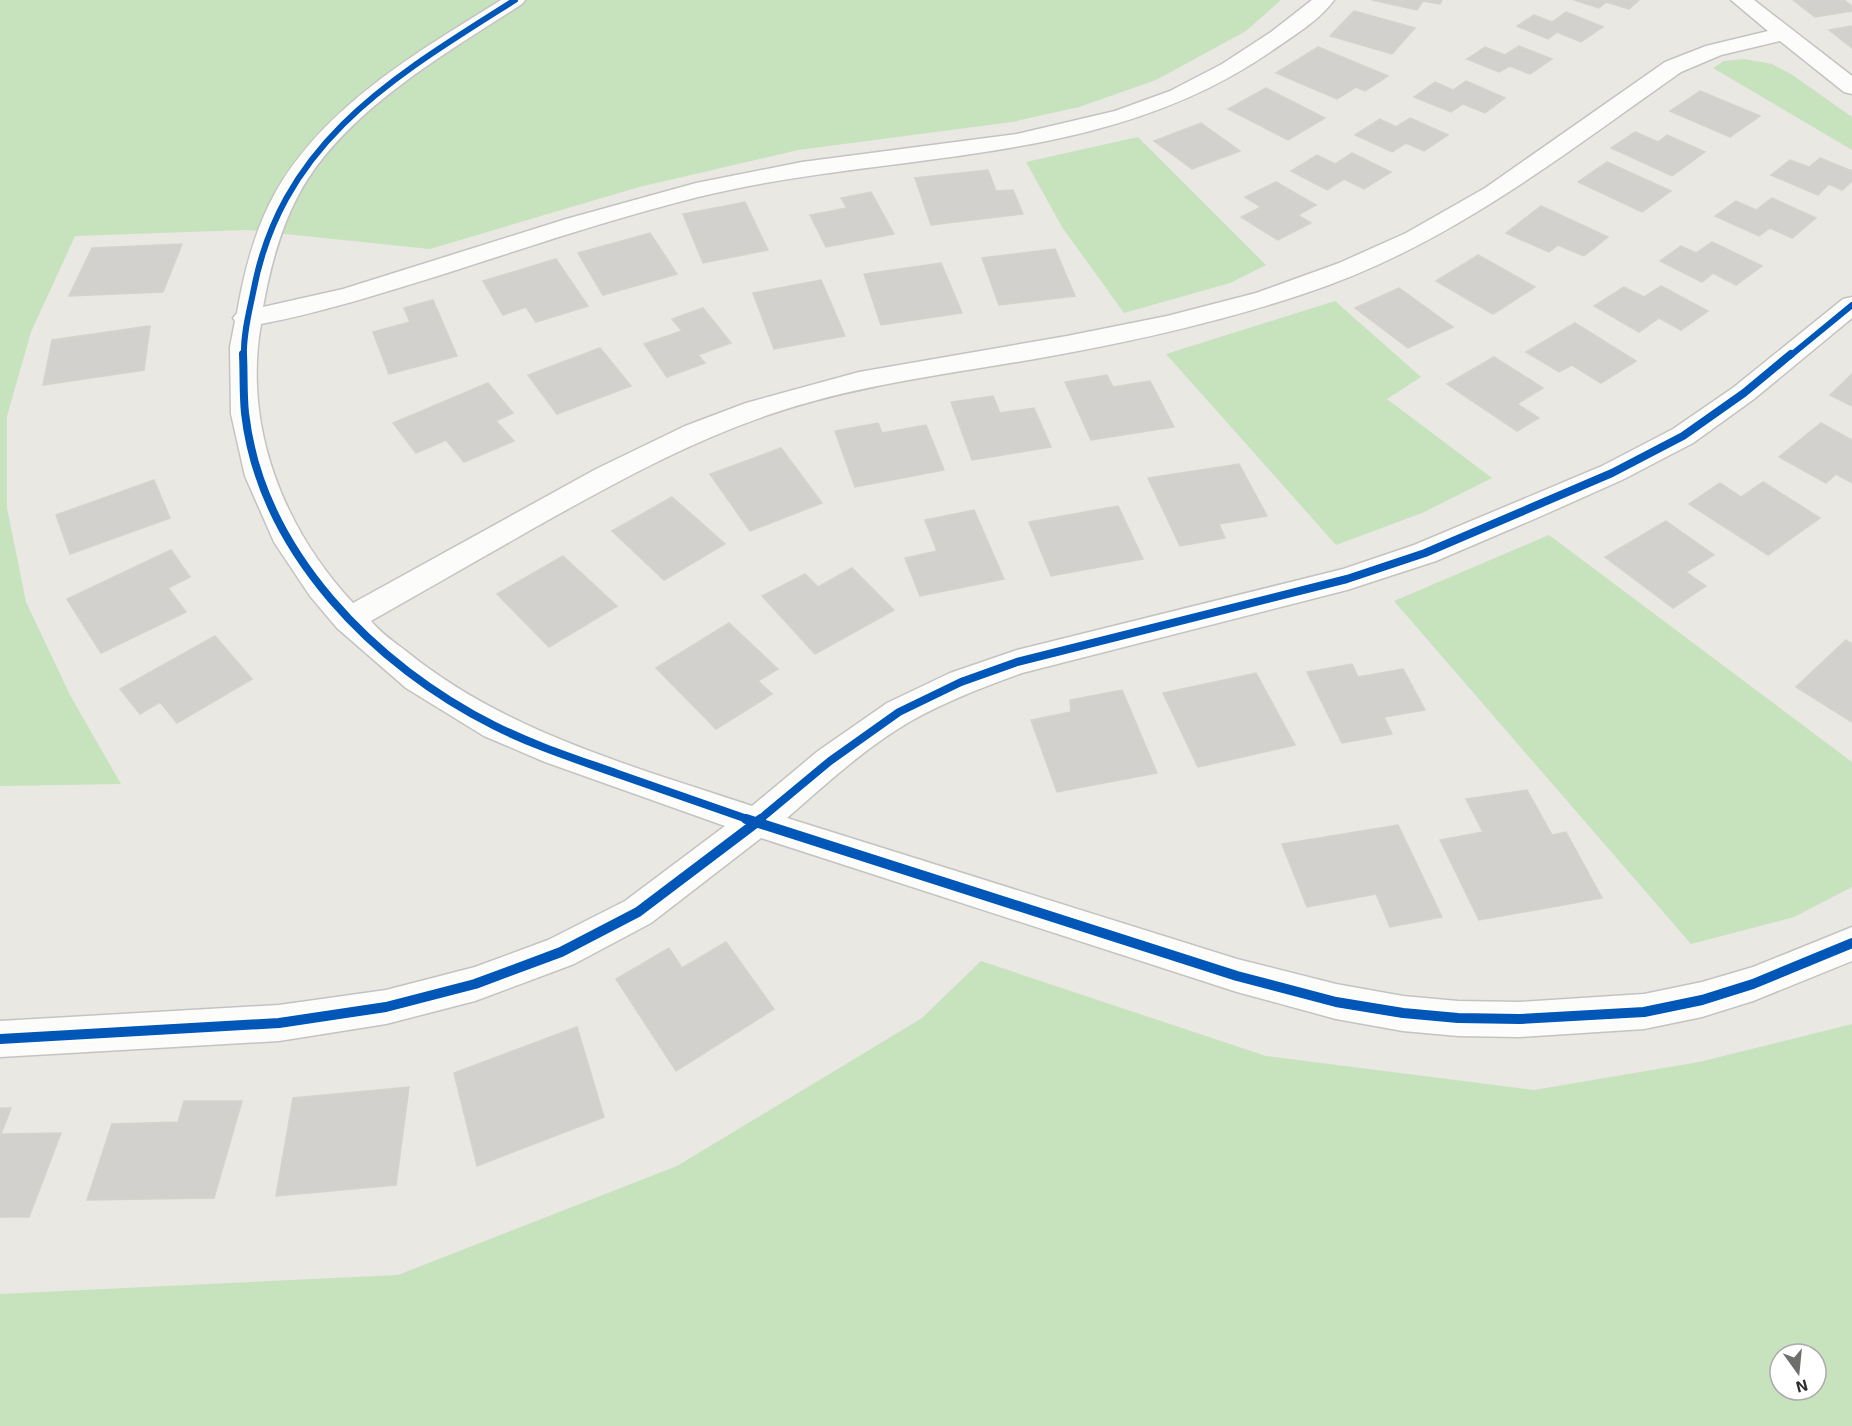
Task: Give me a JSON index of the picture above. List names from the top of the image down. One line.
{"north":"bottom"}
